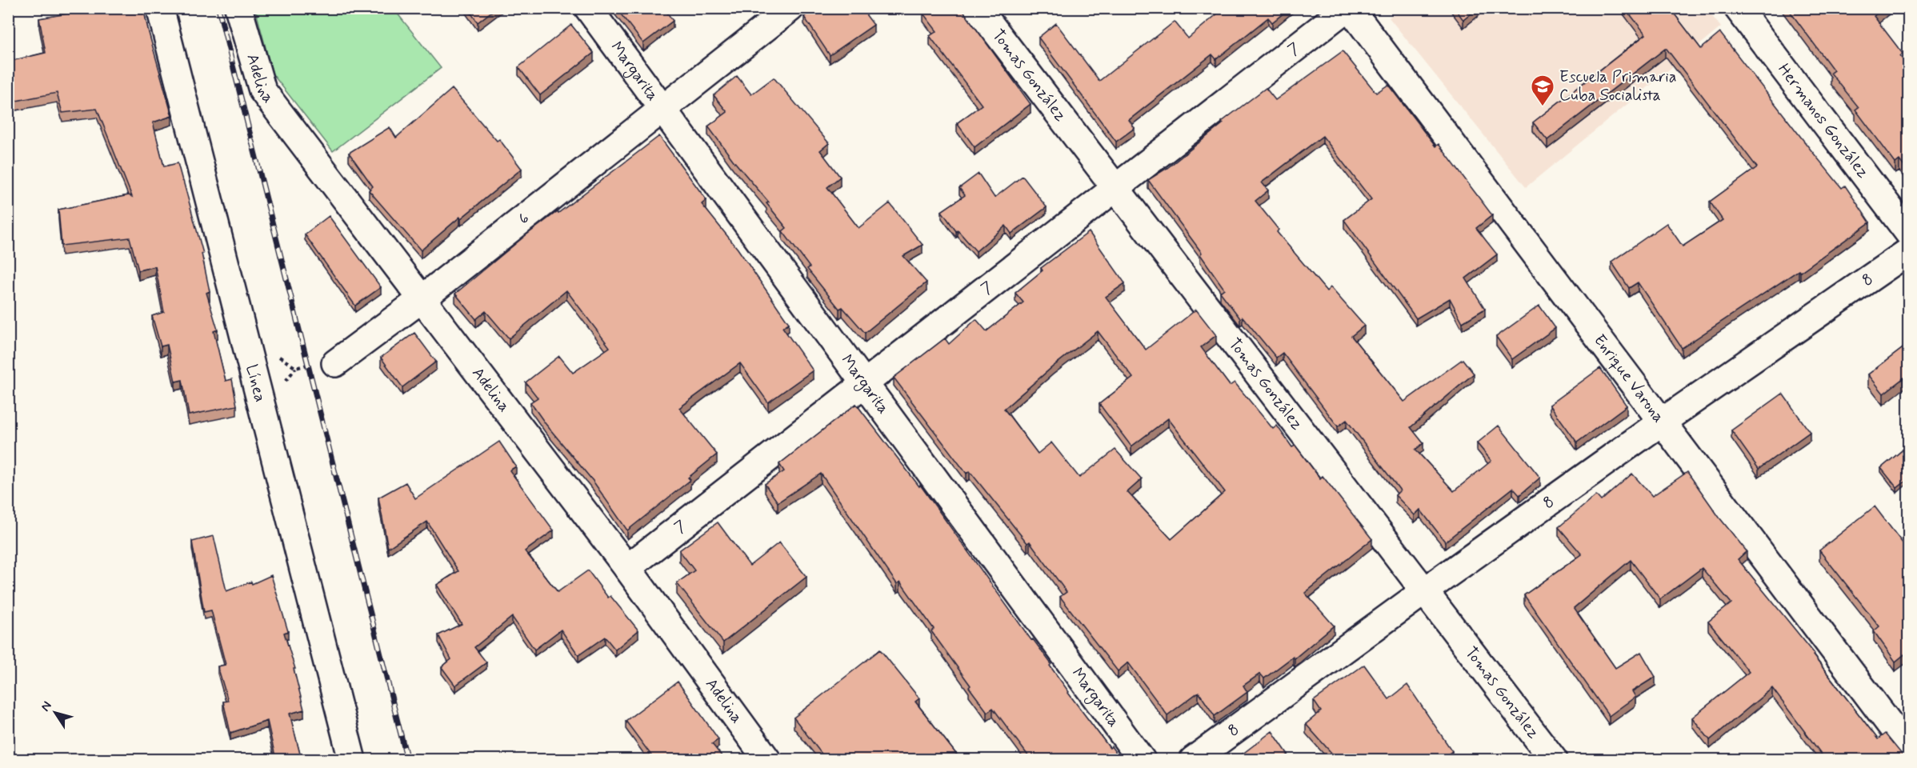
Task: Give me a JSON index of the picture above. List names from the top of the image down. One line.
{"streets":{"street":["7","Margarita","Tomas González","Adelina","Hermanos González","6","8","Enrique Varona","Línea"]},"crossings":[["7","Margarita"],["7","Tomas González"],["7","Adelina"],["7","Enrique Varona"],["Margarita","6"],["Tomas González","8"],["Adelina","6"],["8","Enrique Varona"]],"places":{"school or university":["Escuela Primaria Cuba Socialista"]},"north":"top left"}
